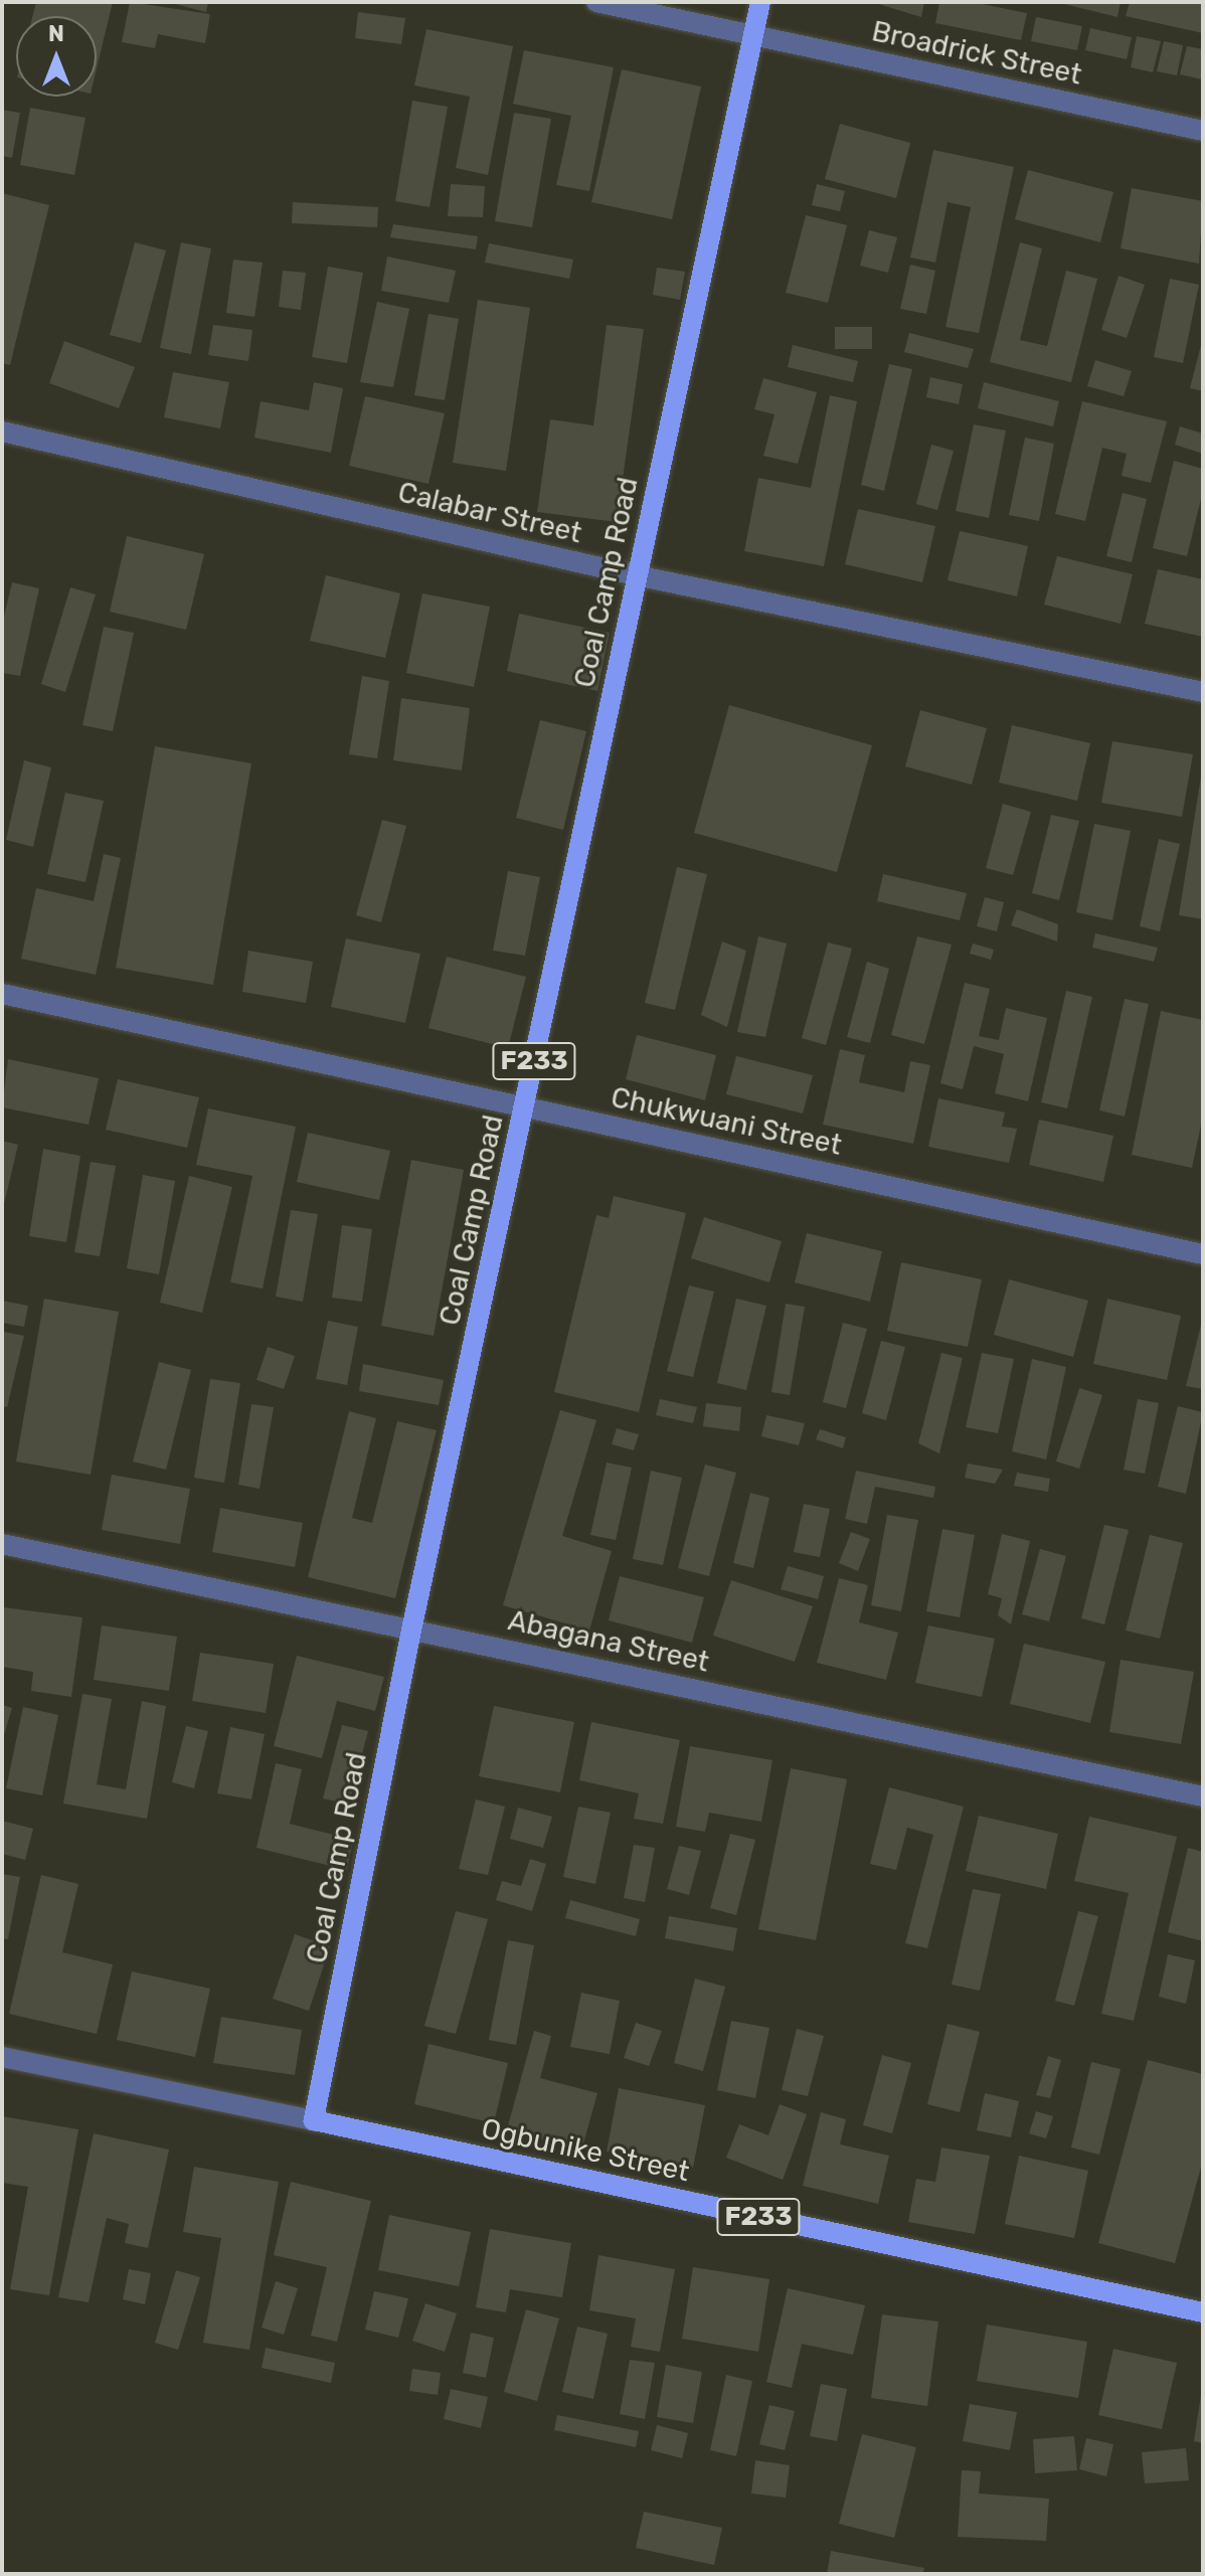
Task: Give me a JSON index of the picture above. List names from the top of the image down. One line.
{"streets":{"main road":["Coal Camp Road","F233","Ogbunike Street"],"street":["Broadrick Street","Calabar Street","Chukwuani Street","Abagana Street"]},"crossings":[["Broadrick Street","Coal Camp Road"],["Calabar Street","Coal Camp Road"],["Coal Camp Road","Chukwuani Street"],["Coal Camp Road","Abagana Street"],["Coal Camp Road","Ogbunike Street"]],"north":"top"}
